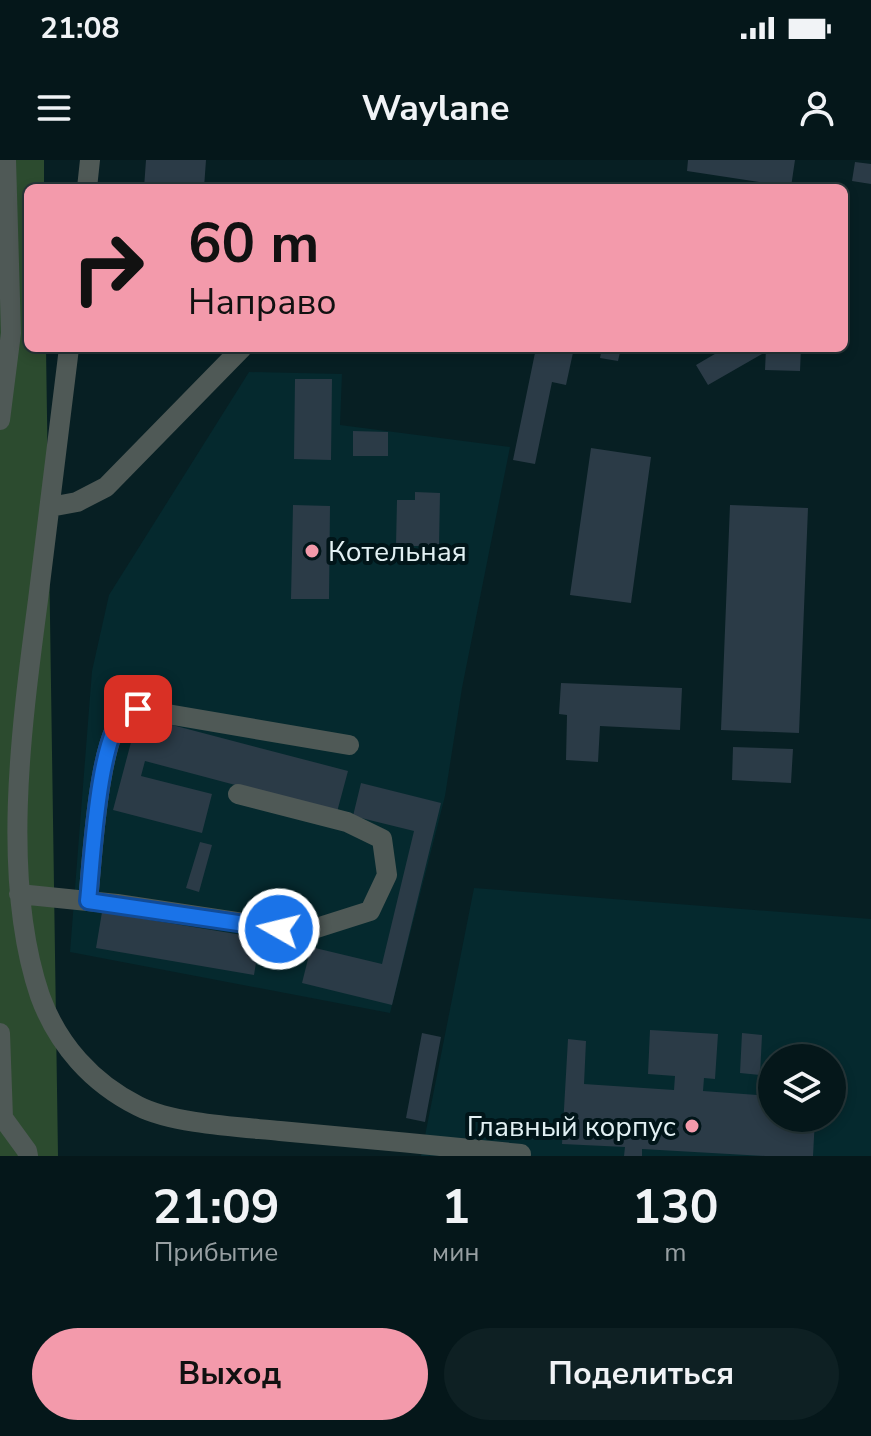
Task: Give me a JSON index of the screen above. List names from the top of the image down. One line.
{"places":["Котельная","Главный корпус"],"page":{"status":"21:08","header":"Waylane","turn":["60 m","Направо"],"eta":["21:09","Прибытие","1","мин","130","m"],"buttons":["Выход","Поделиться"]}}
